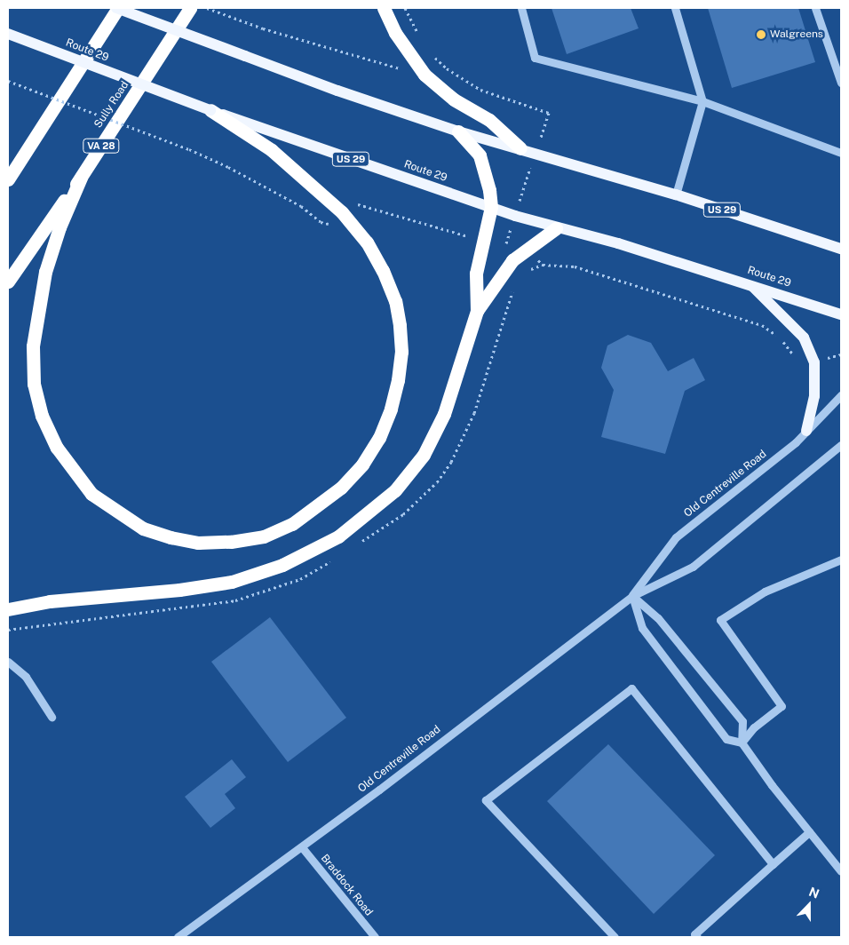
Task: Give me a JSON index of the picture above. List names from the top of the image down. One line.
{"streets":{"highway":["Sully Road","VA 28"],"main road":["Route 29","US 29"],"street":["Old Centreville Road","Braddock Road"]},"crossings":[["Old Centreville Road","Braddock Road"]],"places":["Walgreens"],"north":"top"}
